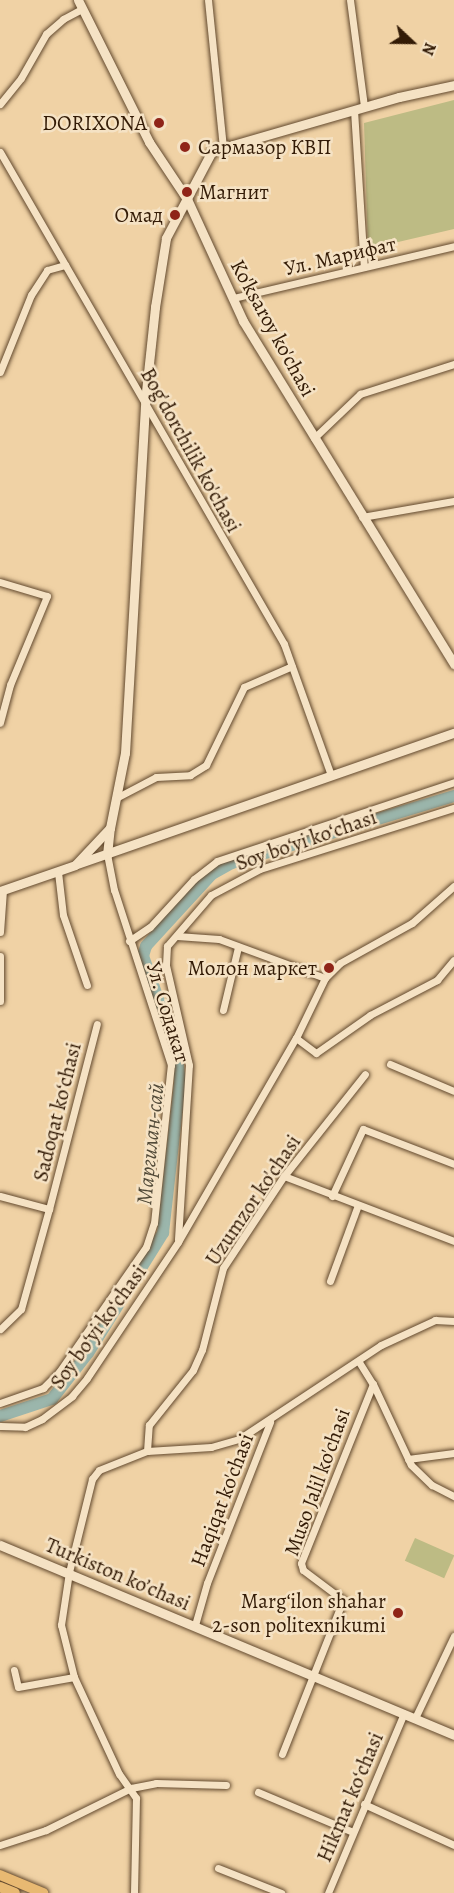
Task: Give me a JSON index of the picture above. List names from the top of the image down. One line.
{"streets":{"street":["Ул. Марифат","Ko'ksaroy ko'chasi","Bog'dorchilik ko'chasi","Soy boʻyi koʻchasi","Ул. Содакат","Sadoqat koʻchasi","Uzumzor ko'chasi","Muso Jalil ko'chasi","Haqiqat ko'chasi","Turkiston ko’chasi","Hikmat koʻchasi"]},"crossings":[["Ул. Марифат","Ko'ksaroy ko'chasi"],["Muso Jalil ko'chasi","Turkiston ko’chasi"],["Haqiqat ko'chasi","Turkiston ko’chasi"],["Turkiston ko’chasi","Hikmat koʻchasi"]],"water":["Маргилан-сай"],"places":["DORIXONA","Сармазор КВП","Магнит","Омад","Молон маркет","Margʻilon shahar 2-son politexnikumi"],"north":"right"}
